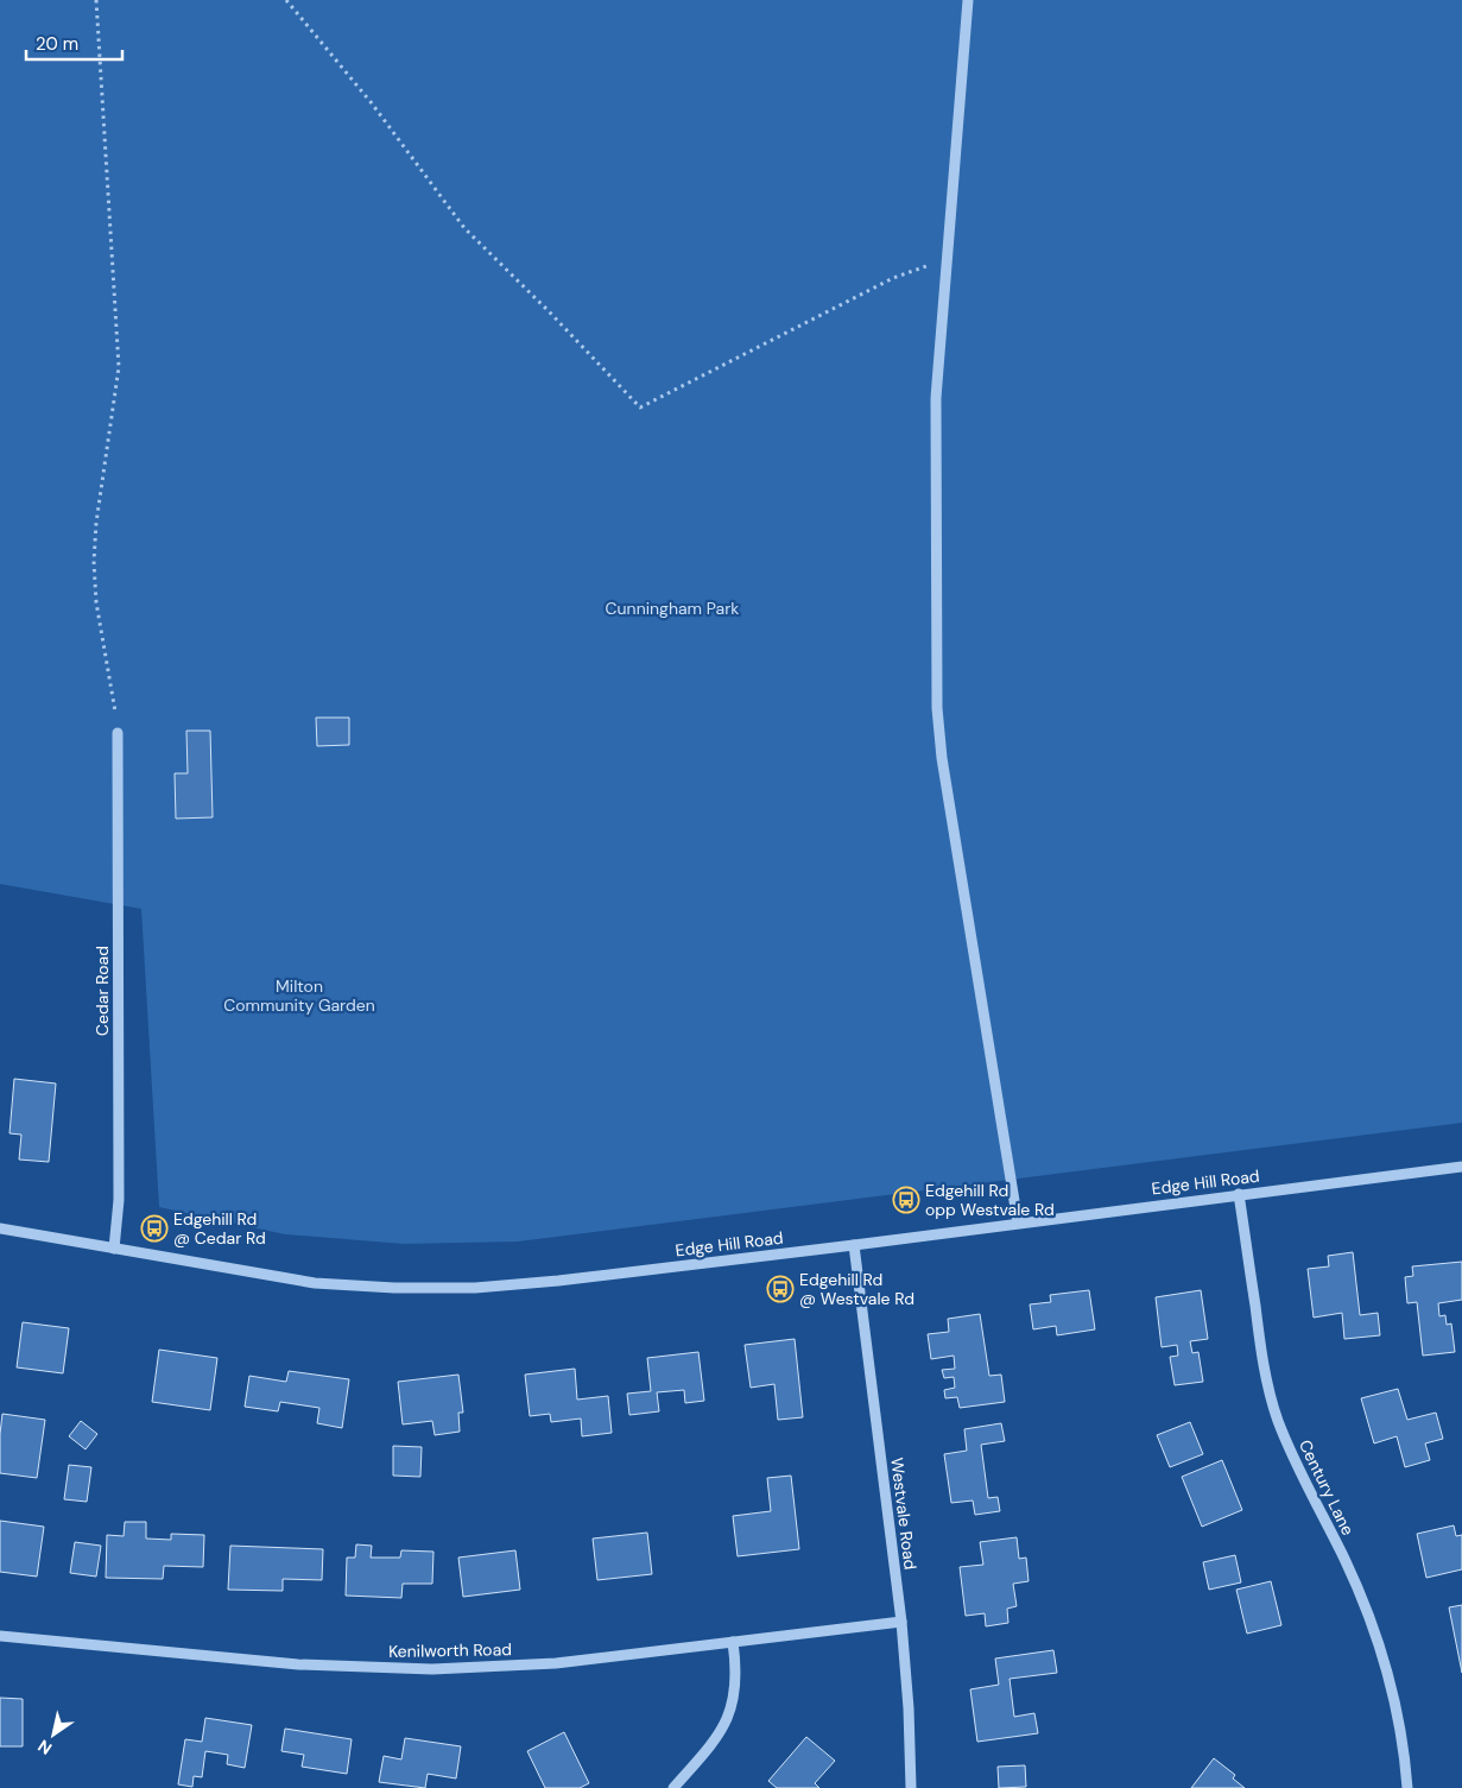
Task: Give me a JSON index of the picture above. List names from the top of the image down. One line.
{"streets":{"street":["Cedar Road","Edge Hill Road","Century Lane","Westvale Road","Kenilworth Road"]},"crossings":[["Cedar Road","Edge Hill Road"],["Edge Hill Road","Century Lane"],["Edge Hill Road","Westvale Road"],["Westvale Road","Kenilworth Road"]],"parks":["Cunningham Park","Milton Community Garden"],"places":{"bus stop":["Edgehill Rd opp Westvale Rd","Edgehill Rd @ Cedar Rd","Edgehill Rd @ Westvale Rd"]},"scale_bar":"20 m","north":"bottom left"}
